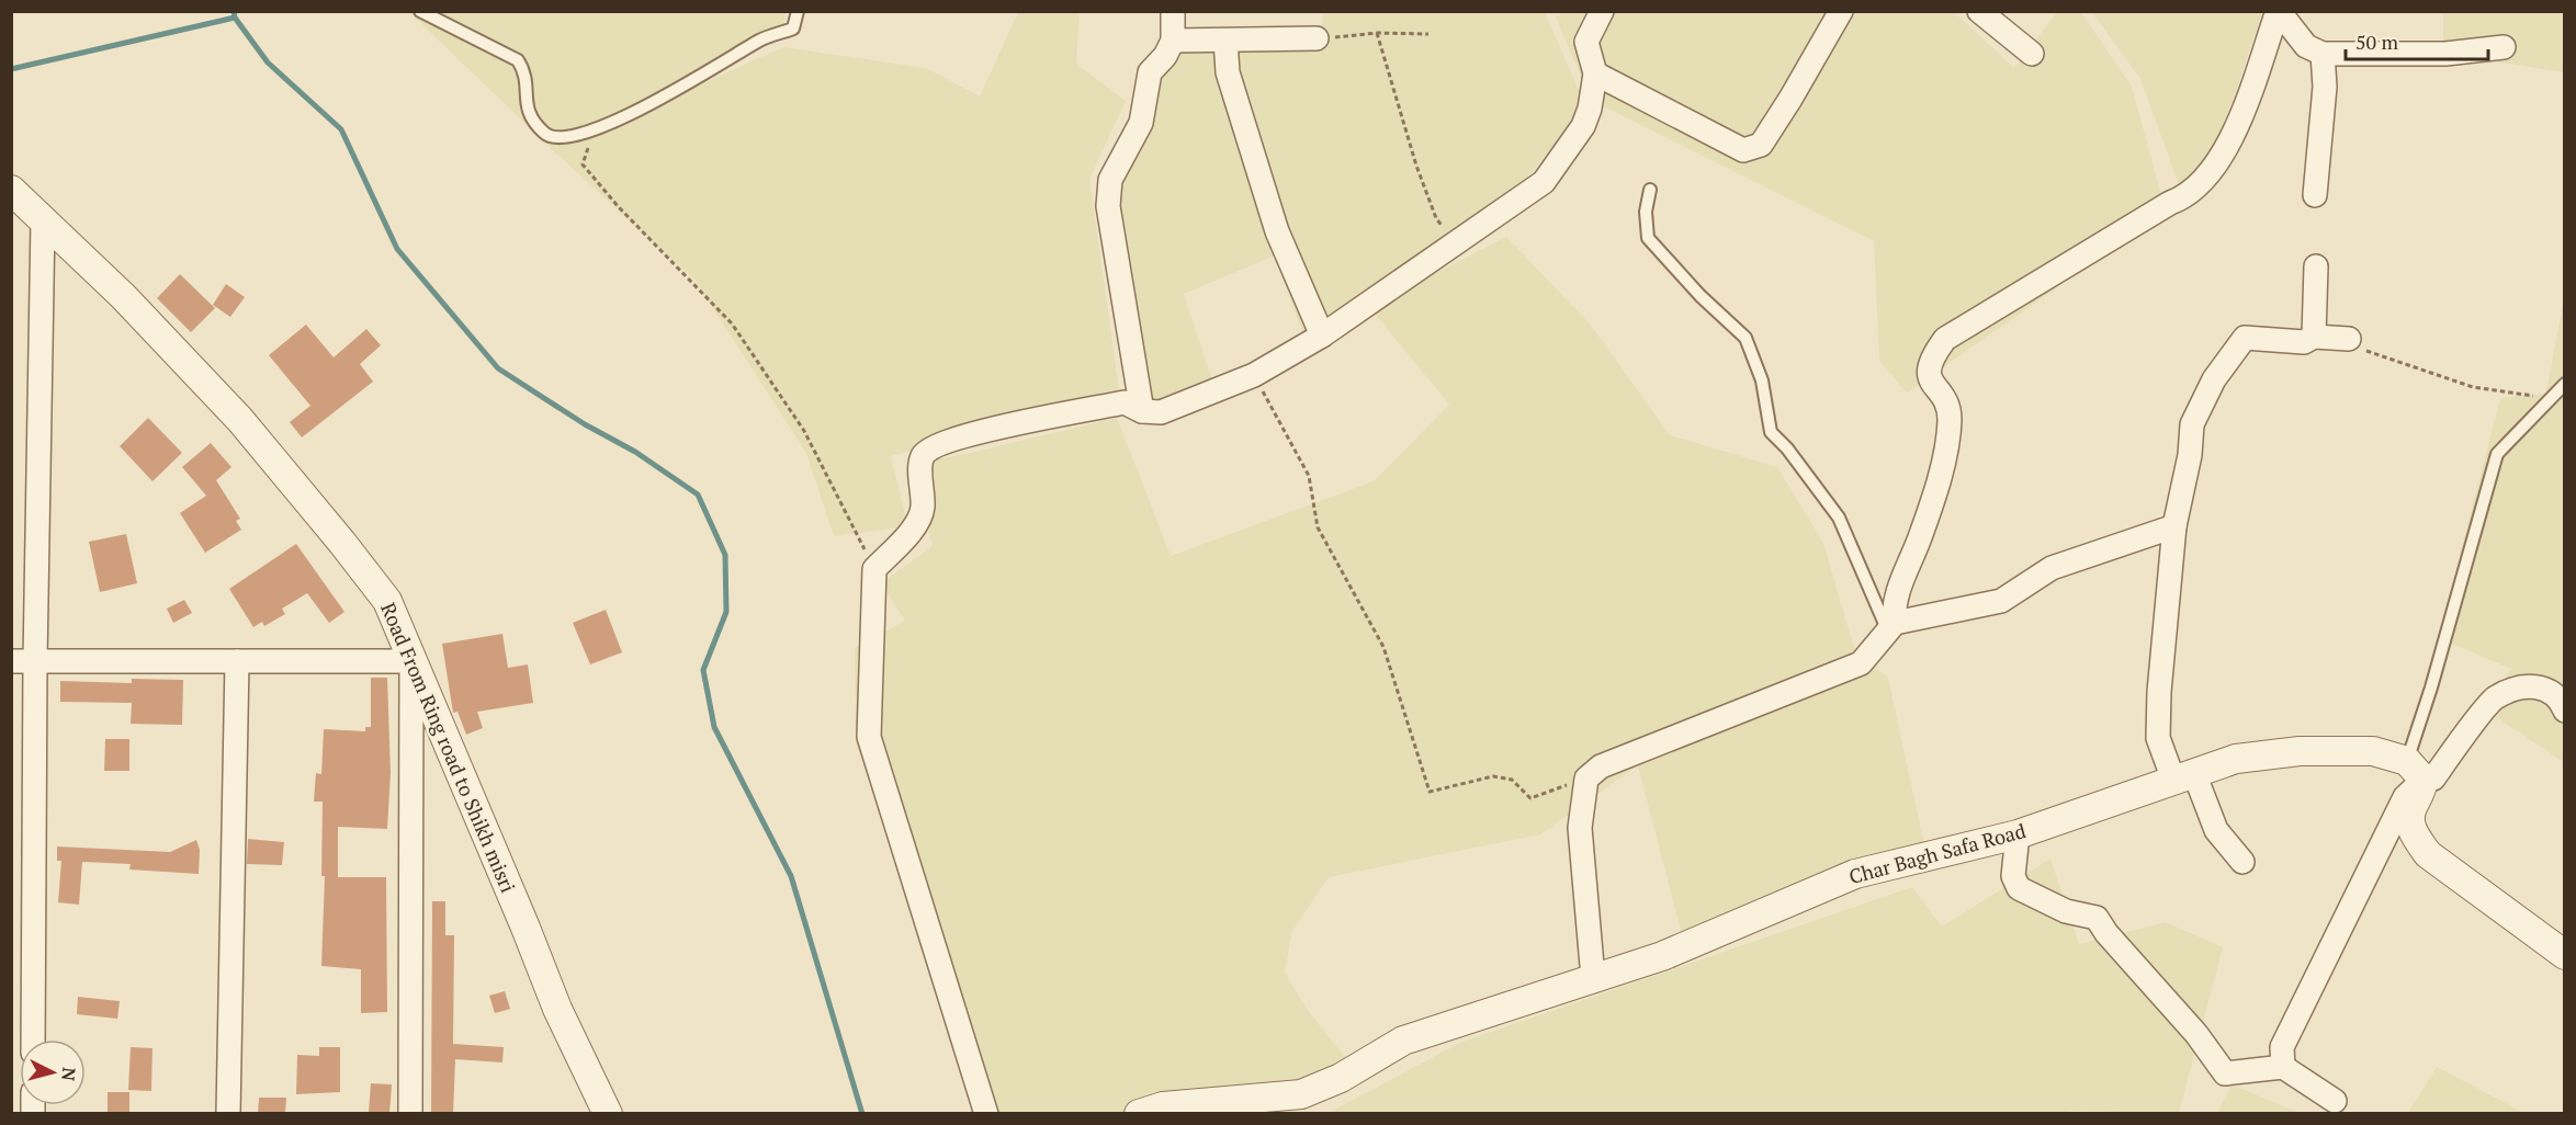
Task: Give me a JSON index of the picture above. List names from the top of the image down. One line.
{"streets":{"street":["Road From Ring road to Shikh misri","Char Bagh Safa Road"]},"scale_bar":"50 m","north":"right"}
